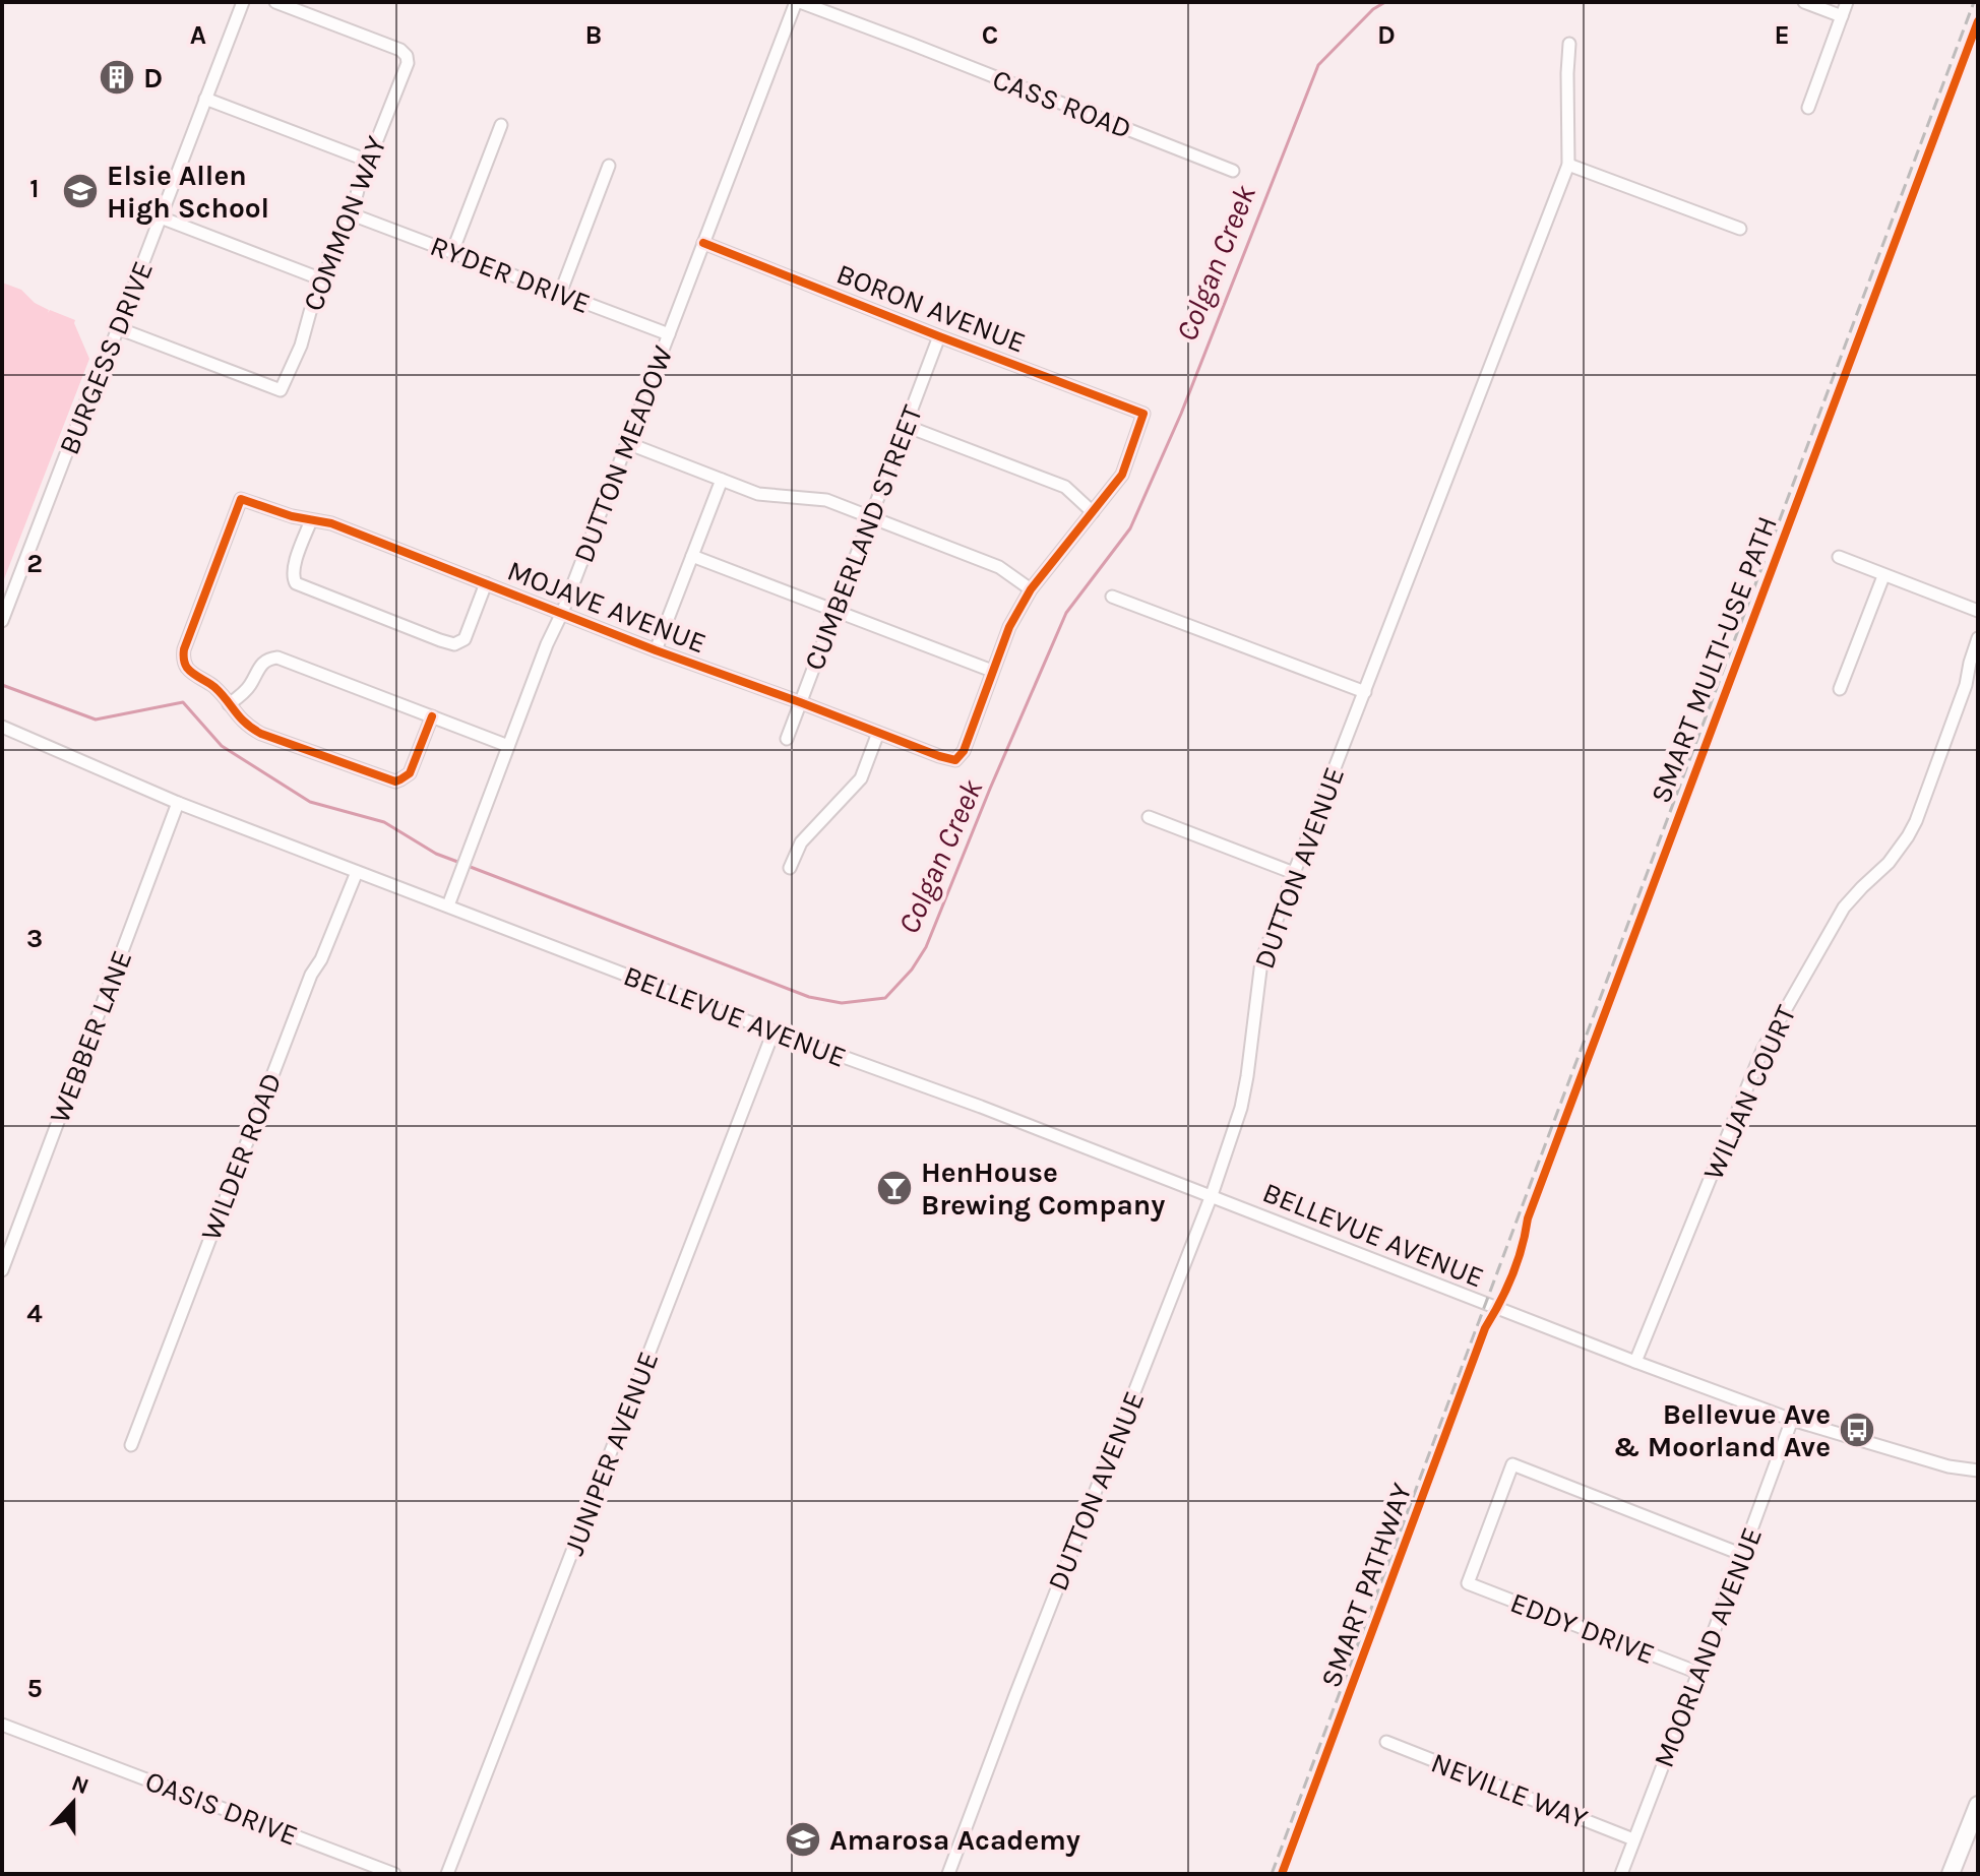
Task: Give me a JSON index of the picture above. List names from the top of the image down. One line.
{"streets":{"street":["CASS ROAD","COMMON WAY","RYDER DRIVE","BORON AVENUE","BURGESS DRIVE","DUTTON MEADOW","CUMBERLAND STREET","MOJAVE AVENUE","DUTTON AVENUE","BELLEVUE AVENUE","WEBBER LANE","WILJAN COURT","WILDER ROAD","JUNIPER AVENUE","EDDY DRIVE","MOORLAND AVENUE","NEVILLE WAY","OASIS DRIVE"],"cycle path":["SMART MULTI-USE PATH"]},"crossings":[["CASS ROAD","DUTTON MEADOW"],["COMMON WAY","RYDER DRIVE"],["COMMON WAY","BURGESS DRIVE"],["RYDER DRIVE","DUTTON MEADOW"],["BORON AVENUE","DUTTON MEADOW"],["BORON AVENUE","CUMBERLAND STREET"],["DUTTON MEADOW","MOJAVE AVENUE"],["DUTTON MEADOW","BELLEVUE AVENUE"],["CUMBERLAND STREET","MOJAVE AVENUE"],["DUTTON AVENUE","BELLEVUE AVENUE"],["BELLEVUE AVENUE","WEBBER LANE"],["BELLEVUE AVENUE","WILJAN COURT"],["BELLEVUE AVENUE","WILDER ROAD"],["BELLEVUE AVENUE","JUNIPER AVENUE"],["BELLEVUE AVENUE","MOORLAND AVENUE"],["EDDY DRIVE","MOORLAND AVENUE"],["MOORLAND AVENUE","NEVILLE WAY"]],"water":["Colgan Creek"],"places":{"building":["D"],"school or university":["Elsie Allen High School","Amarosa Academy"],"bar":["HenHouse Brewing Company"],"bus stop":["Bellevue Ave & Moorland Ave"]},"north":"top","grid":{"columns":["A","B","C","D","E"],"rows":["1","2","3","4","5"]}}
